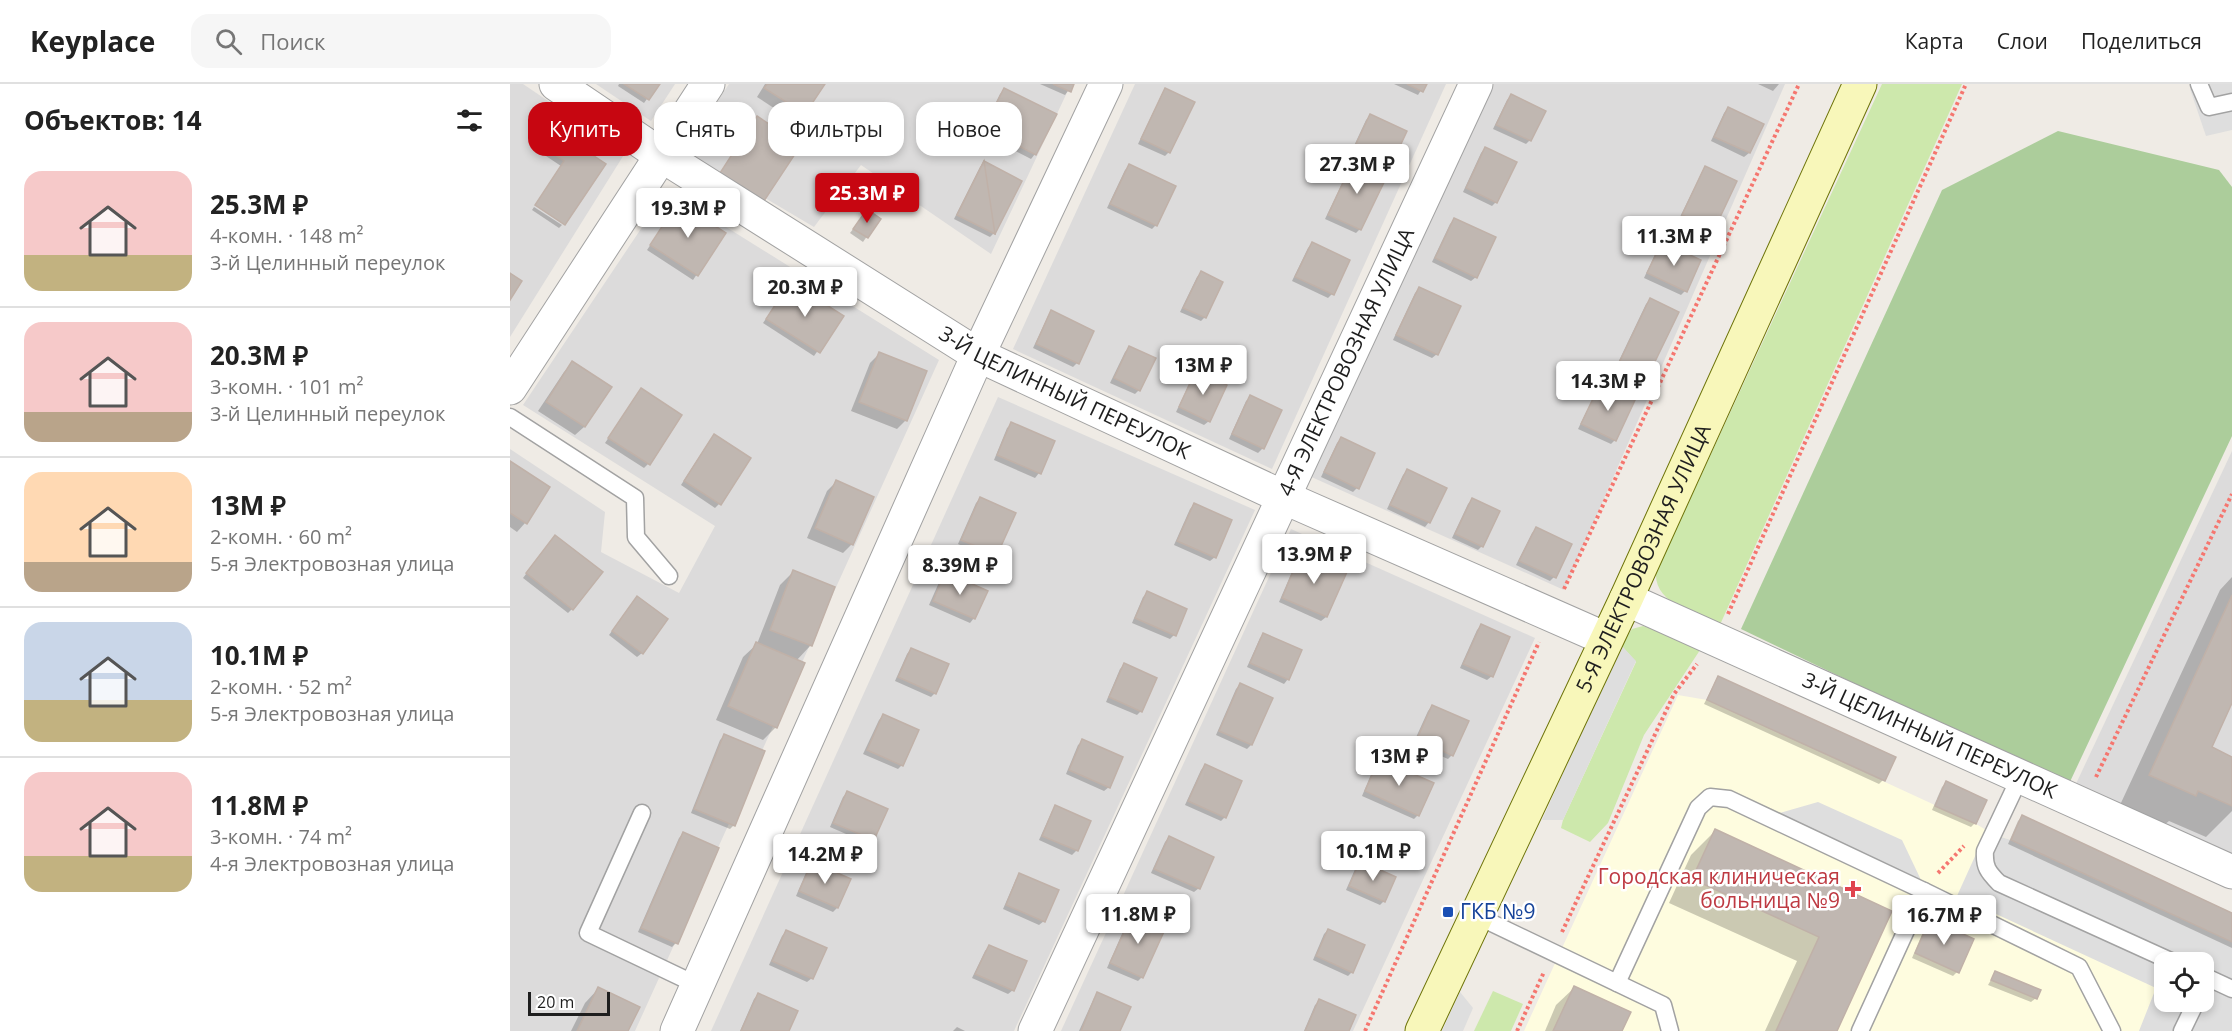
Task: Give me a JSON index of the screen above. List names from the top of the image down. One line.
{"streets":{"street":["4-Я ЭЛЕКТРОВОЗНАЯ УЛИЦА","3-Й ЦЕЛИННЫЙ ПЕРЕУЛОК","5-Я ЭЛЕКТРОВОЗНАЯ УЛИЦА"]},"crossings":[["4-Я ЭЛЕКТРОВОЗНАЯ УЛИЦА","3-Й ЦЕЛИННЫЙ ПЕРЕУЛОК"],["3-Й ЦЕЛИННЫЙ ПЕРЕУЛОК","5-Я ЭЛЕКТРОВОЗНАЯ УЛИЦА"]],"places":{"health":["Городская клиническая больница №9"],"transit":["ГКБ №9"]},"scale_bar":"20 m","page":{"header":"Keyplace","search":"Поиск","nav":["Карта","Слои","Поделиться"],"heading":"Объектов: 14","chip":["Купить","Снять","Фильтры","Новое"],"price":["27.3M ₽","25.3M ₽","19.3M ₽","11.3M ₽","20.3M ₽","13M ₽","14.3M ₽","13.9M ₽","8.39M ₽","13M ₽","10.1M ₽","14.2M ₽","11.8M ₽","16.7M ₽"],"list":[{"name":"25.3M ₽","note":"4-комн. · 148 m² · 3-й Целинный переулок"},{"name":"20.3M ₽","note":"3-комн. · 101 m² · 3-й Целинный переулок"},{"name":"13M ₽","note":"2-комн. · 60 m² · 5-я Электровозная улица"},{"name":"10.1M ₽","note":"2-комн. · 52 m² · 5-я Электровозная улица"},{"name":"11.8M ₽","note":"3-комн. · 74 m² · 4-я Электровозная улица"}],"scale":"20 m"}}
